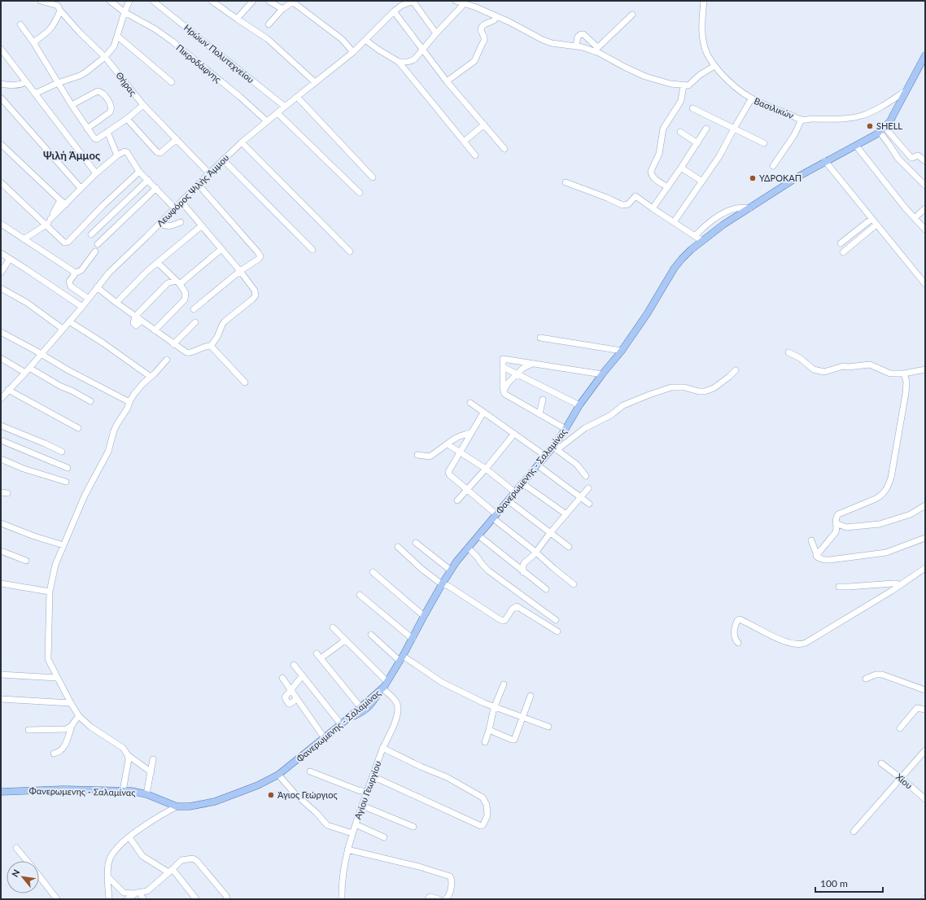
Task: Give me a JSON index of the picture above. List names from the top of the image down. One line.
{"streets":{"main road":["Φανερωμενης - Σαλαμίνας"],"street":["Ηρώων Πολυτεχνείου","Πικροδάφνης","Θήρας","Βασιλικών","Λεωφόρος Ψιλής Άμμου","Χίου","Αγίου Γεωργίου"]},"crossings":[["Ηρώων Πολυτεχνείου","Λεωφόρος Ψιλής Άμμου"],["Πικροδάφνης","Λεωφόρος Ψιλής Άμμου"],["Θήρας","Λεωφόρος Ψιλής Άμμου"],["Βασιλικών","Φανερωμενης - Σαλαμίνας"],["Φανερωμενης - Σαλαμίνας","Αγίου Γεωργίου"]],"districts":["Ψιλή Άμμος"],"places":["SHELL","ΥΔΡΟΚΑΠ","Άγιος Γεώργιος"],"scale_bar":"100 m","north":"top left"}
